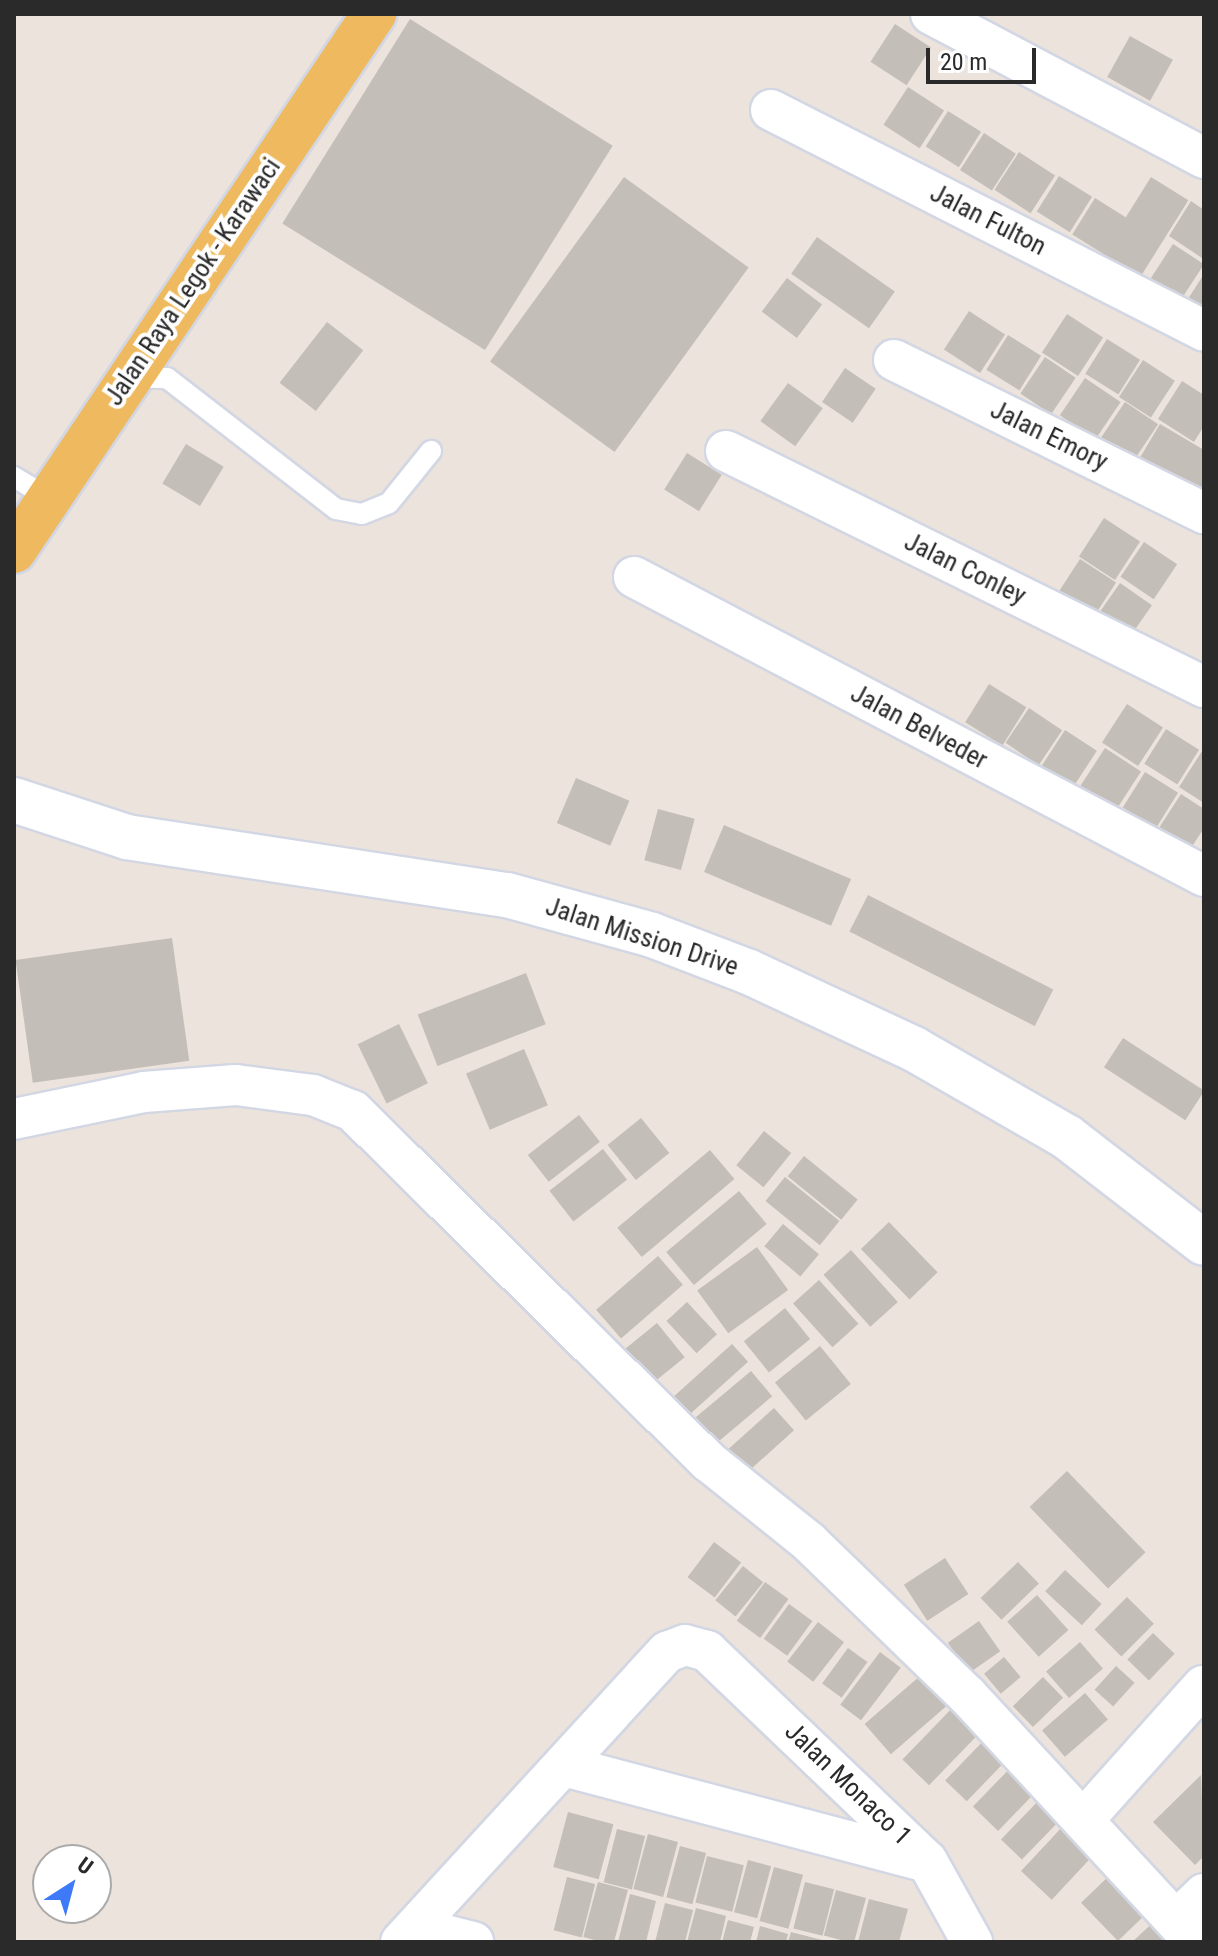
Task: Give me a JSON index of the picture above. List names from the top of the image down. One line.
{"streets":{"main road":["Jalan Raya Legok - Karawaci"],"street":["Jalan Fulton","Jalan Emory","Jalan Conley","Jalan Belveder","Jalan Mission Drive","Jalan Monaco 1"]},"scale_bar":"20 m","north":"top right"}
